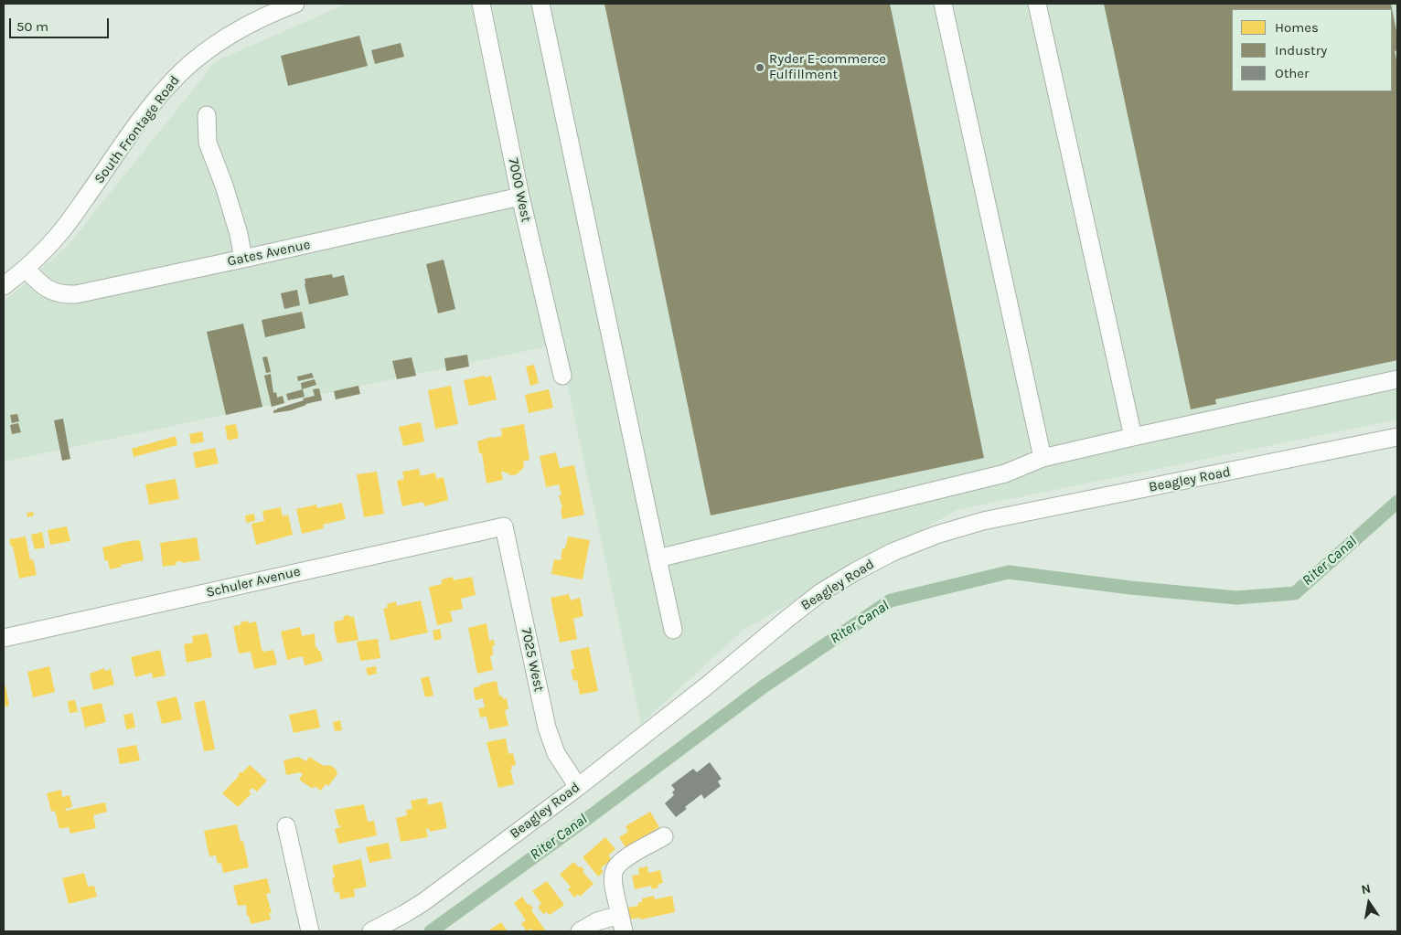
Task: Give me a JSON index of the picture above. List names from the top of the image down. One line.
{"streets":{"street":["South Frontage Road","7000 West","Gates Avenue","Beagley Road","Schuler Avenue","7025 West"]},"crossings":[["South Frontage Road","Gates Avenue"],["7000 West","Gates Avenue"],["Beagley Road","7025 West"],["Schuler Avenue","7025 West"]],"water":["Riter Canal"],"places":["Ryder E-commerce Fulfillment"],"legend":["Homes","Industry","Other"],"scale_bar":"50 m","north":"top"}
